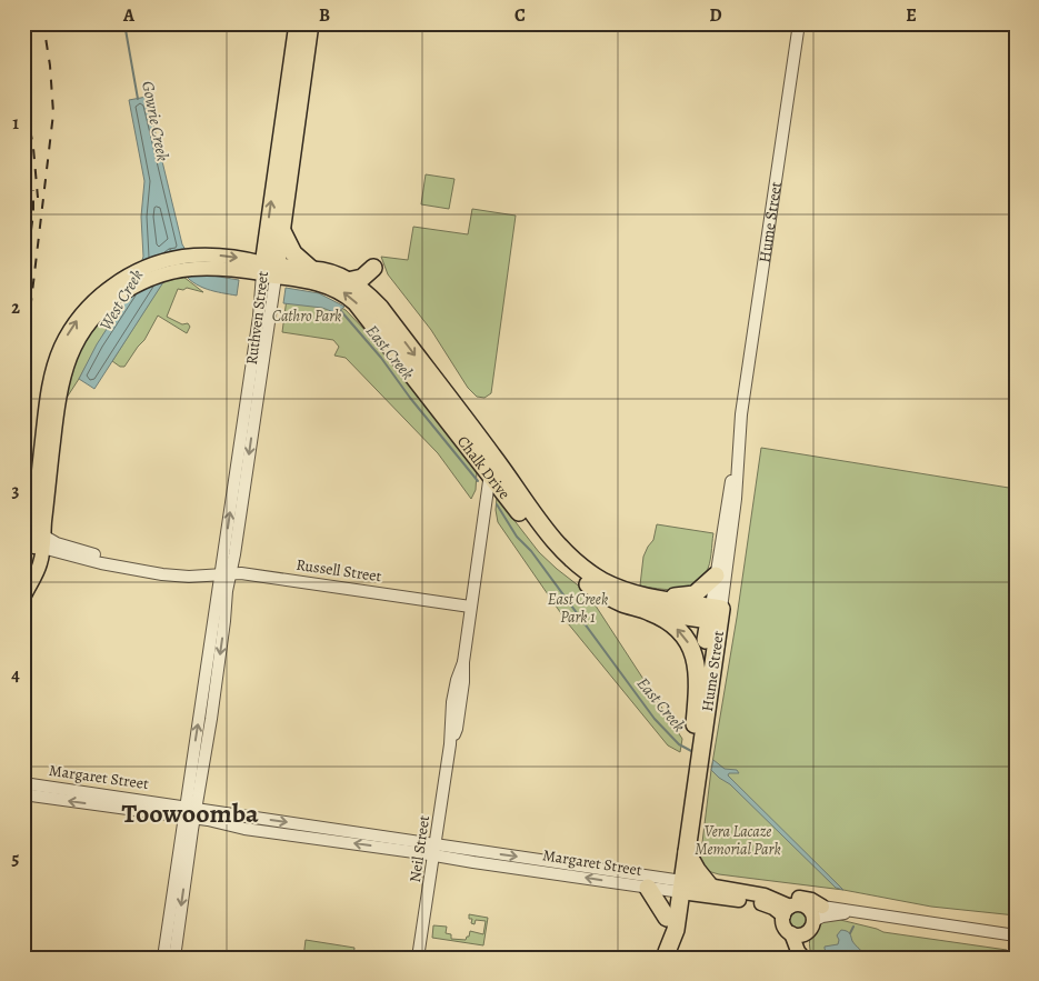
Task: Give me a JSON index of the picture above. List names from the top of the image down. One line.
{"streets":{"highway":["Hume Street","Ruthven Street","Chalk Drive"],"main road":["Margaret Street"],"street":["Russell Street","Neil Street"]},"crossings":[["Hume Street","Chalk Drive"],["Hume Street","Margaret Street"],["Ruthven Street","Chalk Drive"],["Ruthven Street","Russell Street"],["Ruthven Street","Margaret Street"],["Chalk Drive","Neil Street"],["Russell Street","Neil Street"],["Margaret Street","Neil Street"]],"districts":["Toowoomba"],"water":["Gowrie Creek","West Creek","East Creek"],"parks":["Cathro Park","East Creek Park 1","Vera Lacaze Memorial Park"],"grid":{"columns":["A","B","C","D","E"],"rows":["1","2","3","4","5"]}}
